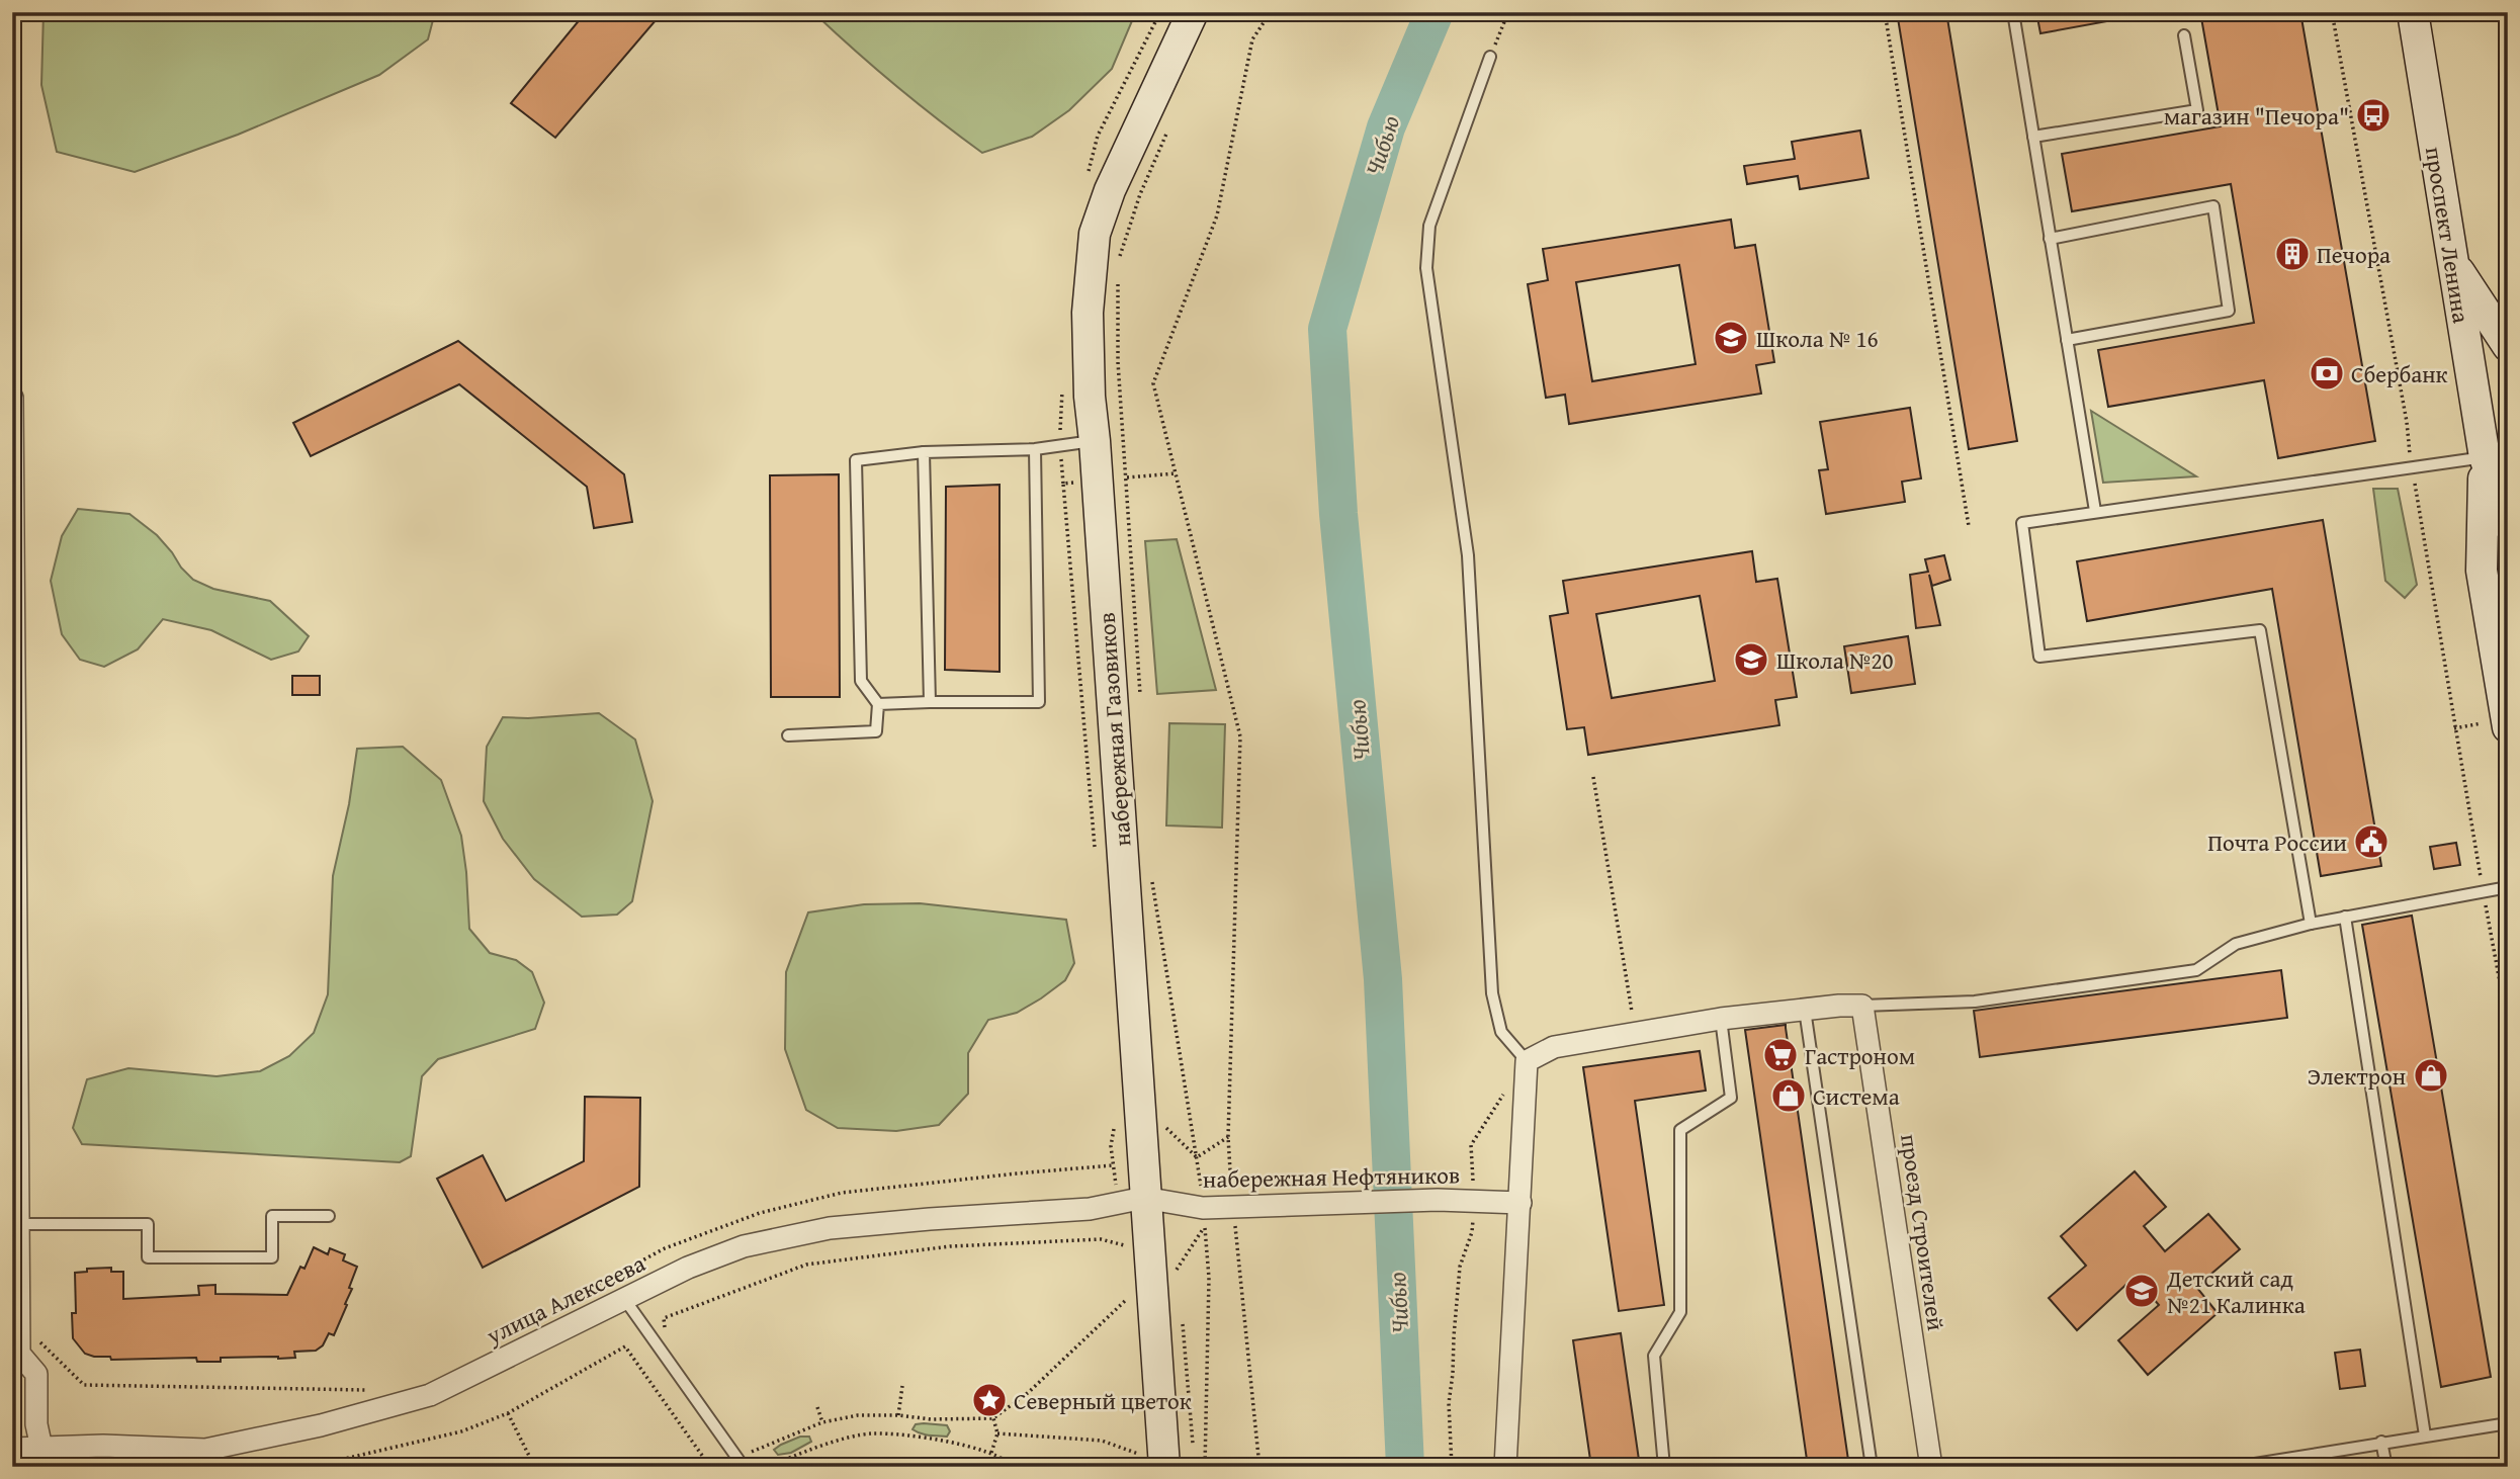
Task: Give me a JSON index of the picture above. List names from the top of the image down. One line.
{"streets":{"main road":["проспект Ленина","набережная Газовиков"],"street":["набережная Нефтяников","проезд Строителей","улица Алексеева"]},"crossings":[["набережная Газовиков","набережная Нефтяников"],["набережная Газовиков","улица Алексеева"],["набережная Нефтяников","улица Алексеева"]],"water":["Чибью"],"places":{"bus stop":["магазин \"Печора\""],"building":["Печора"],"school or university":["Школа № 16","Школа №20","Детский сад №21 Калинка"],"bank":["Сбербанк"],"public building":["Почта России"],"supermarket":["Гастроном"],"shop":["Электрон","Система"],"place":["Северный цветок"]}}
